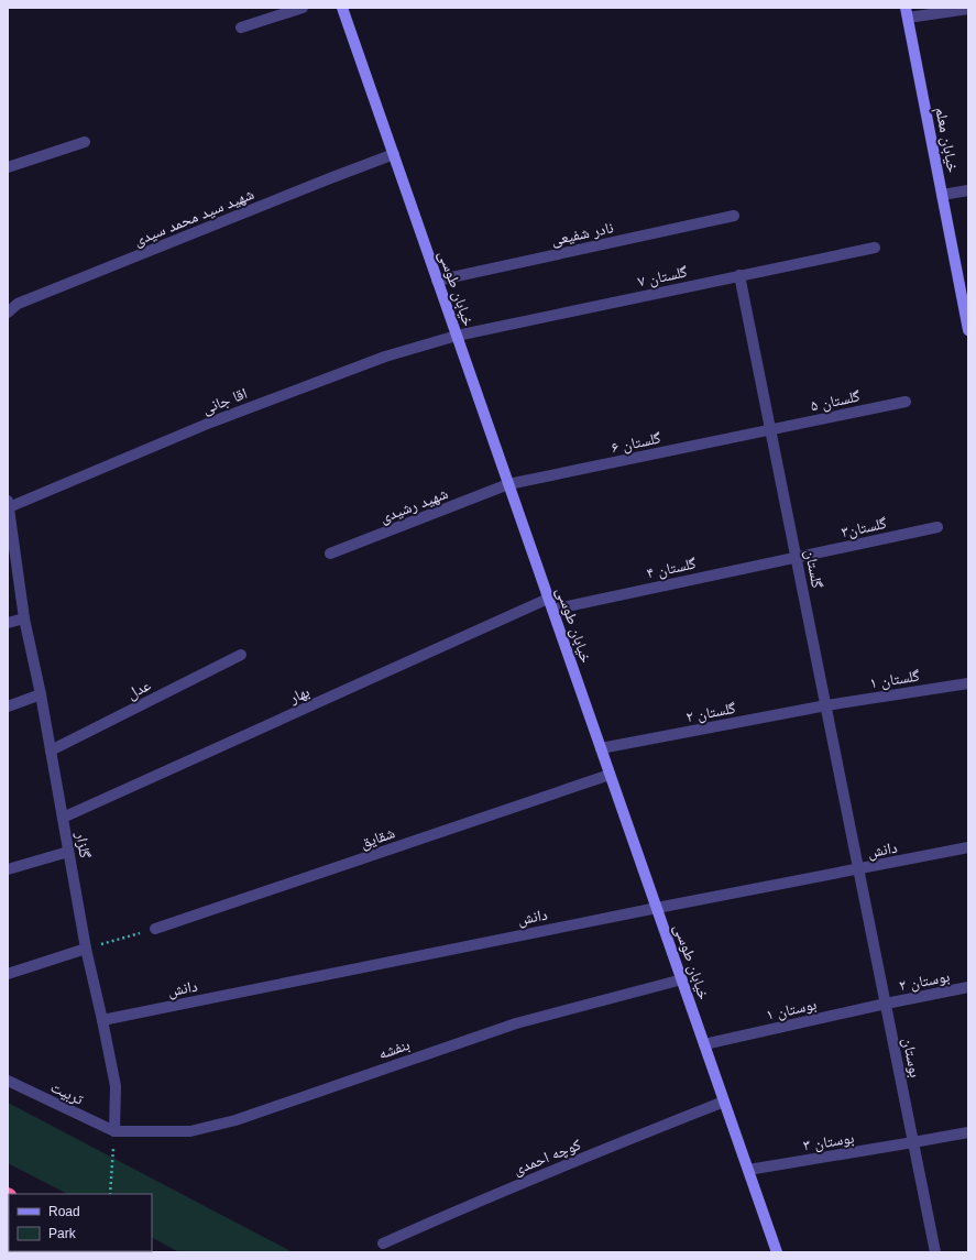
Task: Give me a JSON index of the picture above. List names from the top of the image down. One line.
{"streets":{"street":["خیابان معلم","شهید سید محمد سیدی","نادر شفیعی","گلستان ۷","خیابان طوسی","اقا جانی","گلستان ۵","گلستان ۶","شهید رشیدی","گلستان۳","گلستان ۴","گلستان","گلستان ۱","عدل","بهار","گلستان ۲","شقایق","گلزار","دانش","بوستان ۲","بوستان ۱","بنفشه","بوستان","تربیت","بوستان ۳","کوچه احمدی"]},"crossings":[["شهید سید محمد سیدی","خیابان طوسی"],["نادر شفیعی","خیابان طوسی"],["گلستان ۷","خیابان طوسی"],["گلستان ۷","اقا جانی"],["گلستان ۷","گلستان"],["خیابان طوسی","اقا جانی"],["خیابان طوسی","گلستان ۶"],["خیابان طوسی","شهید رشیدی"],["خیابان طوسی","گلستان ۴"],["خیابان طوسی","بهار"],["خیابان طوسی","گلستان ۲"],["خیابان طوسی","شقایق"],["خیابان طوسی","دانش"],["خیابان طوسی","بوستان ۱"],["خیابان طوسی","بنفشه"],["خیابان طوسی","بوستان ۳"],["خیابان طوسی","کوچه احمدی"],["اقا جانی","گلزار"],["گلستان ۵","گلستان ۶"],["گلستان ۵","گلستان"],["گلستان ۶","شهید رشیدی"],["گلستان ۶","گلستان"],["گلستان۳","گلستان ۴"],["گلستان۳","گلستان"],["گلستان ۴","گلستان"],["گلستان ۴","بهار"],["گلستان","گلستان ۱"],["گلستان","گلستان ۲"],["گلستان","دانش"],["گلستان","بوستان"],["گلستان ۱","گلستان ۲"],["عدل","گلزار"],["بهار","گلزار"],["گلزار","دانش"],["گلزار","بنفشه"],["گلزار","تربیت"],["دانش","بوستان"],["بوستان ۲","بوستان ۱"],["بوستان ۲","بوستان"],["بوستان ۱","بوستان"],["بنفشه","تربیت"],["بوستان","بوستان ۳"]],"legend":["Road","Park"]}
